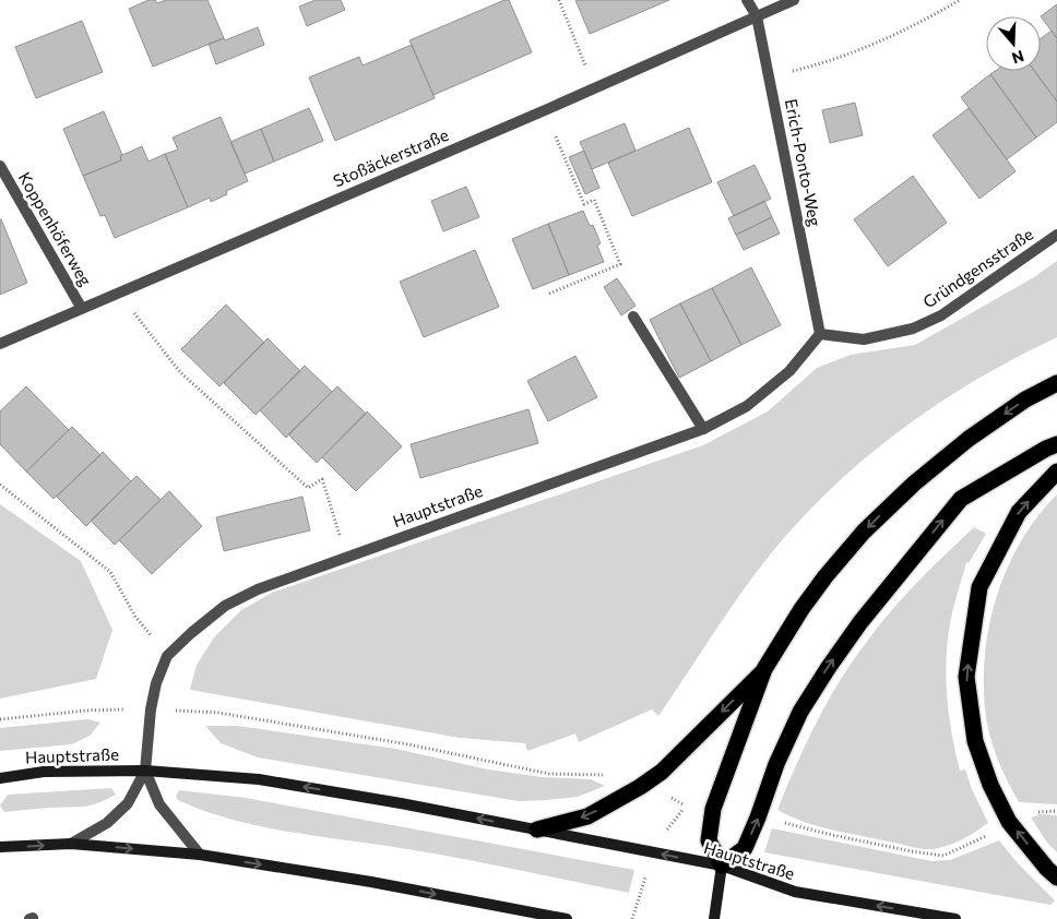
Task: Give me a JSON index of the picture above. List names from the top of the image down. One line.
{"streets":{"main road":["Hauptstraße"],"street":["Stoßäckerstraße","Erich-Ponto-Weg","Koppenhöferweg","Gründgensstraße"]},"crossings":[["Stoßäckerstraße","Erich-Ponto-Weg"],["Stoßäckerstraße","Koppenhöferweg"],["Erich-Ponto-Weg","Gründgensstraße"],["Erich-Ponto-Weg","Hauptstraße"],["Gründgensstraße","Hauptstraße"]],"north":"bottom"}
